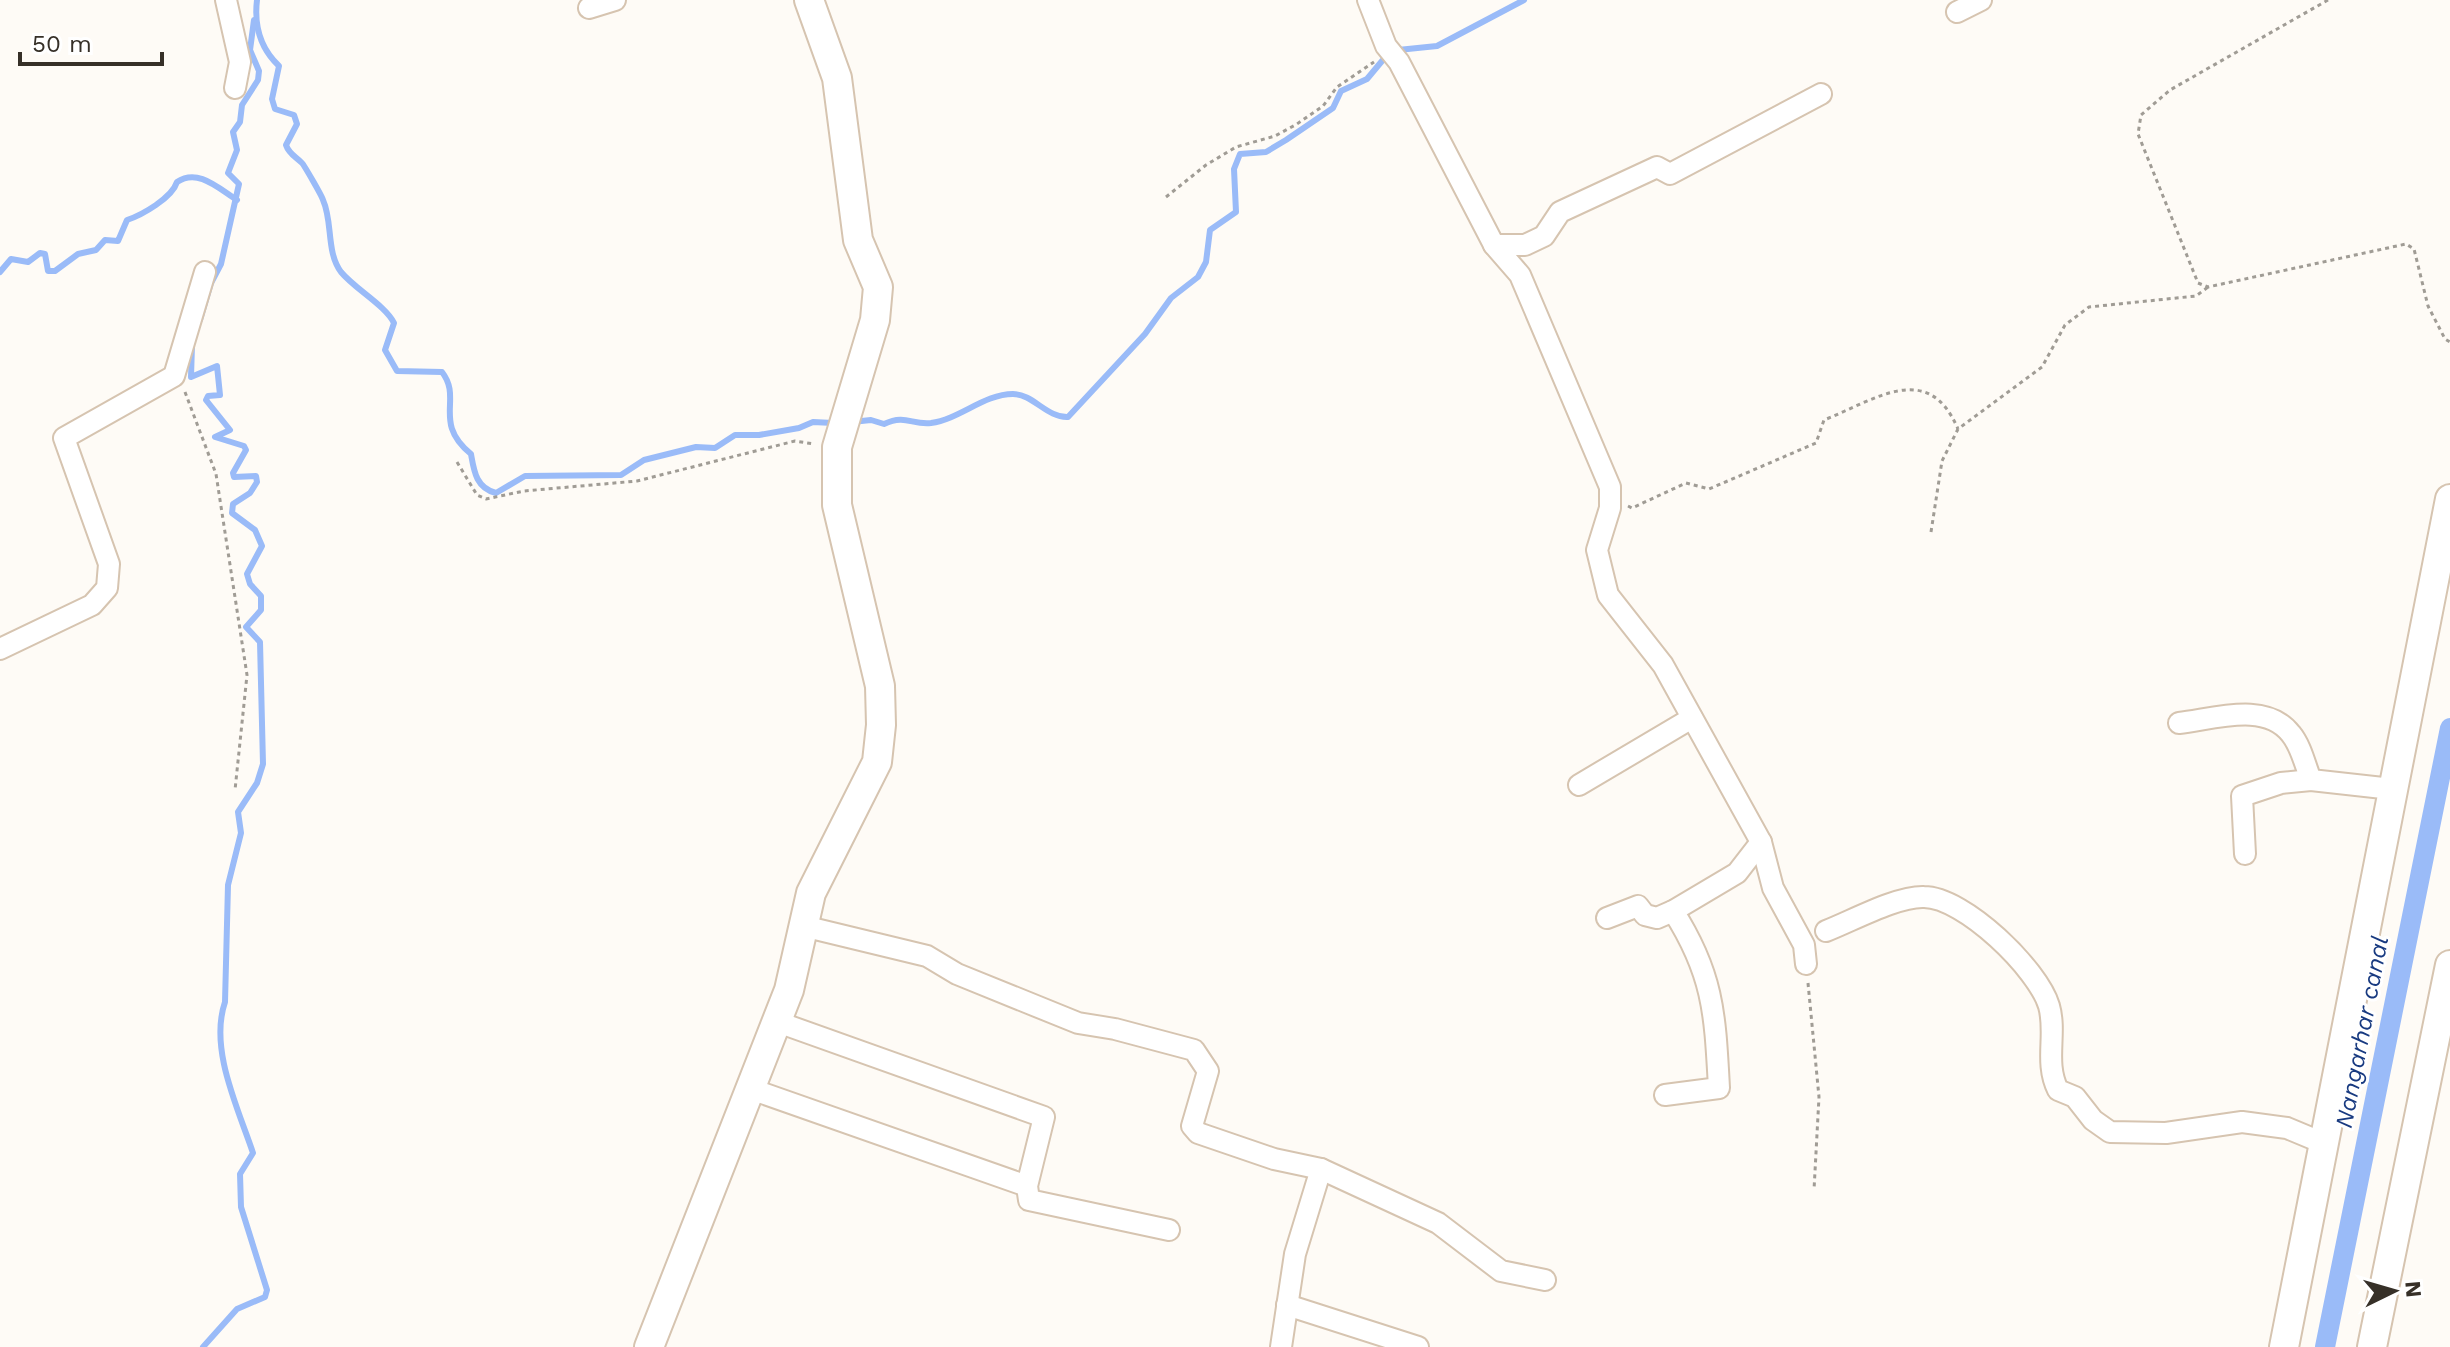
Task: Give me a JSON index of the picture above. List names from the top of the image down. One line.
{"water":["Nangarhar canal"],"scale_bar":"50 m","north":"right"}
